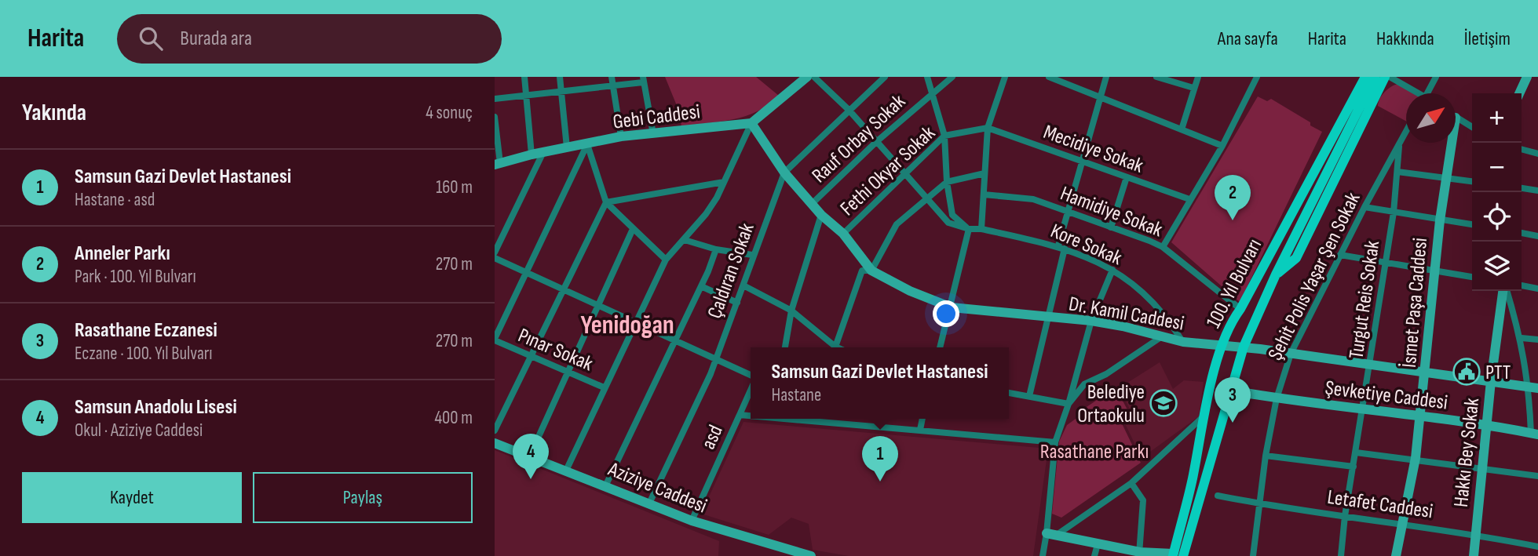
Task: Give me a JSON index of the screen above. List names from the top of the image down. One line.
{"streets":{"main road":["Gebi Caddesi","100. Yıl Bulvarı","İsmet Paşa Caddesi","Dr. Kamil Caddesi","Şevketiye Caddesi","Hakkı Bey Sokak","Aziziye Caddesi"],"street":["Rauf Orbay Sokak","Mecidiye Sokak","Fethi Okyar Sokak","Hamidiye Sokak","Kore Sokak","Çaldıran Sokak","Şehit Polis Yaşar Şen Sokak","Turgut Reis Sokak","Pınar Sokak","asd","Letafet Caddesi"]},"crossings":[["Gebi Caddesi","Dr. Kamil Caddesi"],["Rauf Orbay Sokak","Dr. Kamil Caddesi"],["Mecidiye Sokak","Fethi Okyar Sokak"],["Fethi Okyar Sokak","Dr. Kamil Caddesi"],["Hamidiye Sokak","100. Yıl Bulvarı"],["Kore Sokak","Dr. Kamil Caddesi"],["Çaldıran Sokak","Dr. Kamil Caddesi"],["Çaldıran Sokak","Aziziye Caddesi"],["Şehit Polis Yaşar Şen Sokak","Turgut Reis Sokak"],["Şehit Polis Yaşar Şen Sokak","Dr. Kamil Caddesi"],["Şehit Polis Yaşar Şen Sokak","Şevketiye Caddesi"],["Şehit Polis Yaşar Şen Sokak","Letafet Caddesi"],["100. Yıl Bulvarı","Dr. Kamil Caddesi"],["100. Yıl Bulvarı","Şevketiye Caddesi"],["Turgut Reis Sokak","Dr. Kamil Caddesi"],["Turgut Reis Sokak","Şevketiye Caddesi"],["Turgut Reis Sokak","Letafet Caddesi"],["İsmet Paşa Caddesi","Dr. Kamil Caddesi"],["İsmet Paşa Caddesi","Şevketiye Caddesi"],["İsmet Paşa Caddesi","Letafet Caddesi"],["Dr. Kamil Caddesi","Hakkı Bey Sokak"],["Şevketiye Caddesi","Hakkı Bey Sokak"],["asd","Aziziye Caddesi"],["Hakkı Bey Sokak","Letafet Caddesi"]],"districts":["Yenidoğan"],"parks":["Rasathane Parkı"],"places":{"public building":["PTT"],"school or university":["Belediye Ortaokulu"]},"north":"top right","page":{"header":"Harita","search":"Burada ara","nav":["Ana sayfa","Harita","Hakkında","İletişim"],"heading":["Yakında","4 sonuç"],"map_buttons":["+","−"],"list":[{"mark":"1","name":"Samsun Gazi Devlet Hastanesi","note":"Hastane · asd","value":"160 m"},{"mark":"2","name":"Anneler Parkı","note":"Park · 100. Yıl Bulvarı","value":"270 m"},{"mark":"3","name":"Rasathane Eczanesi","note":"Eczane · 100. Yıl Bulvarı","value":"270 m"},{"mark":"4","name":"Samsun Anadolu Lisesi","note":"Okul · Aziziye Caddesi","value":"400 m"}],"pins":["2","3","4","1"],"popup":["Samsun Gazi Devlet Hastanesi","Hastane"],"buttons":["Kaydet","Paylaş"]}}
